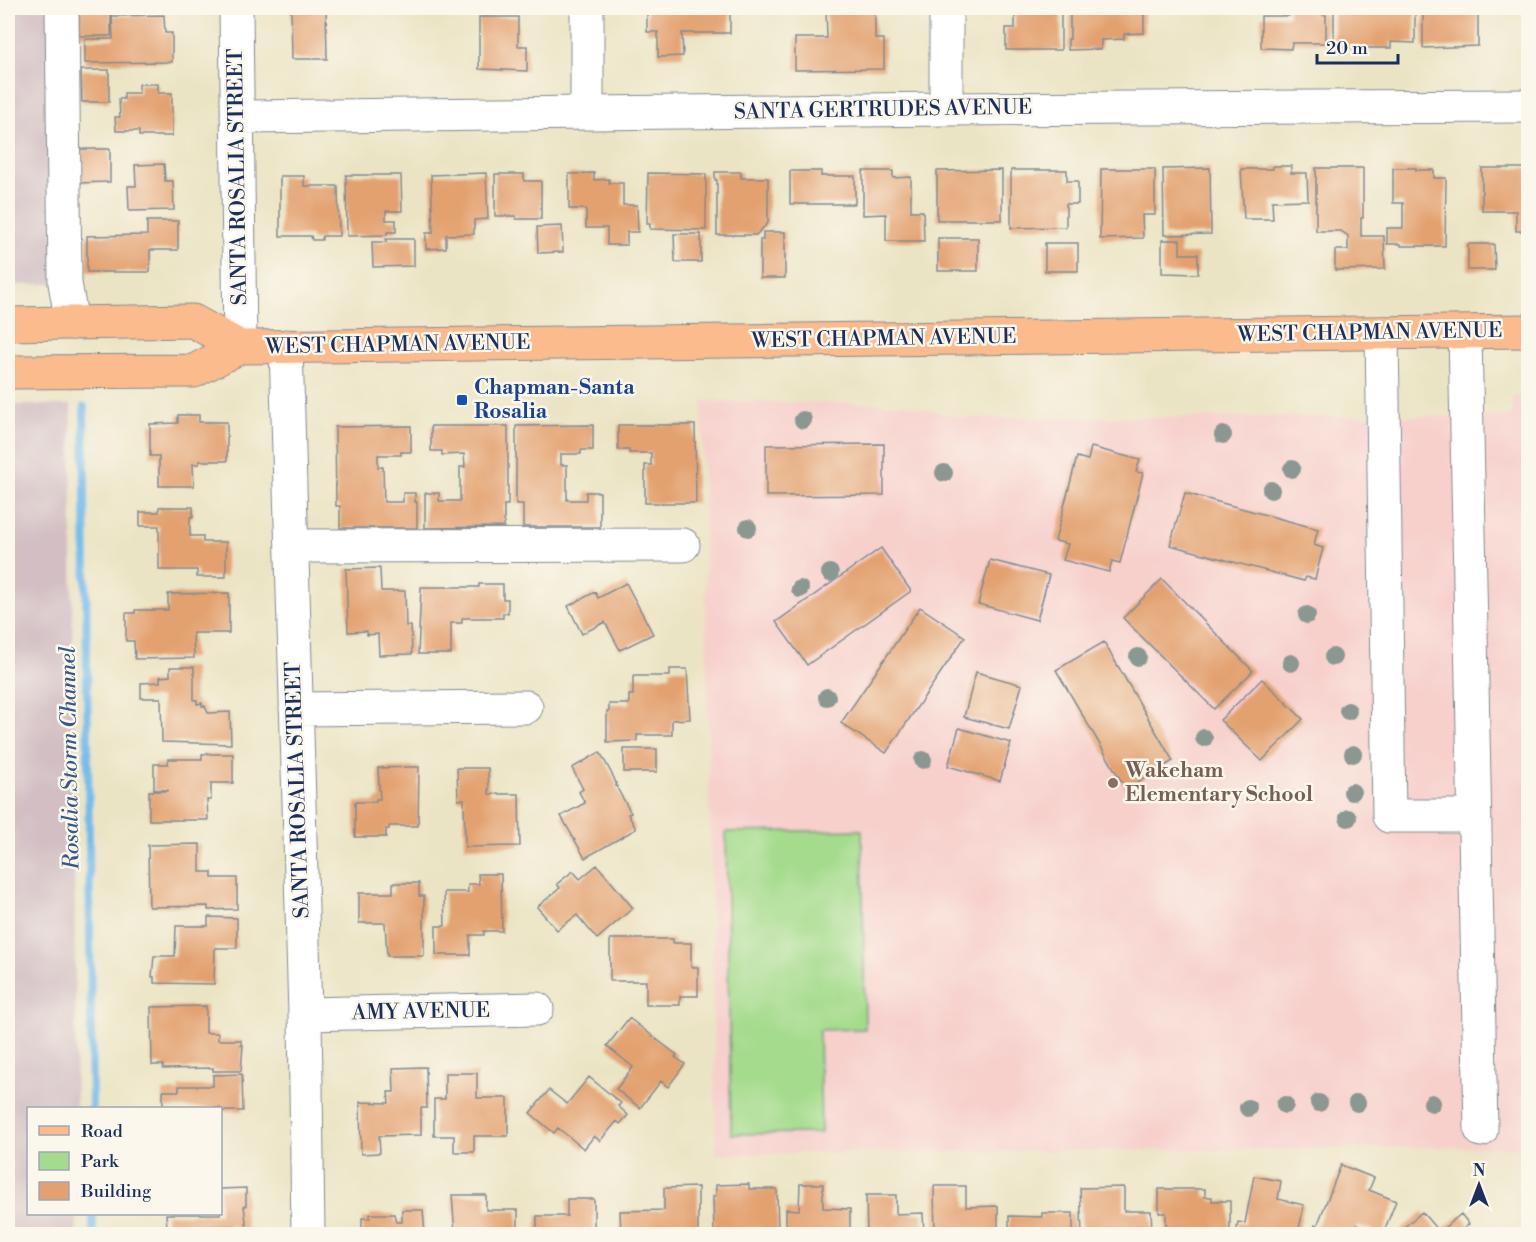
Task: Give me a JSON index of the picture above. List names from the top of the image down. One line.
{"streets":{"main road":["WEST CHAPMAN AVENUE"],"street":["SANTA GERTRUDES AVENUE","SANTA ROSALIA STREET","AMY AVENUE"]},"crossings":[["SANTA GERTRUDES AVENUE","SANTA ROSALIA STREET"],["SANTA ROSALIA STREET","WEST CHAPMAN AVENUE"],["SANTA ROSALIA STREET","AMY AVENUE"]],"water":["Rosalia Storm Channel"],"places":{"transit":["Chapman-Santa Rosalia"],"other":["Wakeham Elementary School"]},"legend":["Road","Park","Building"],"scale_bar":"20 m","north":"top"}
